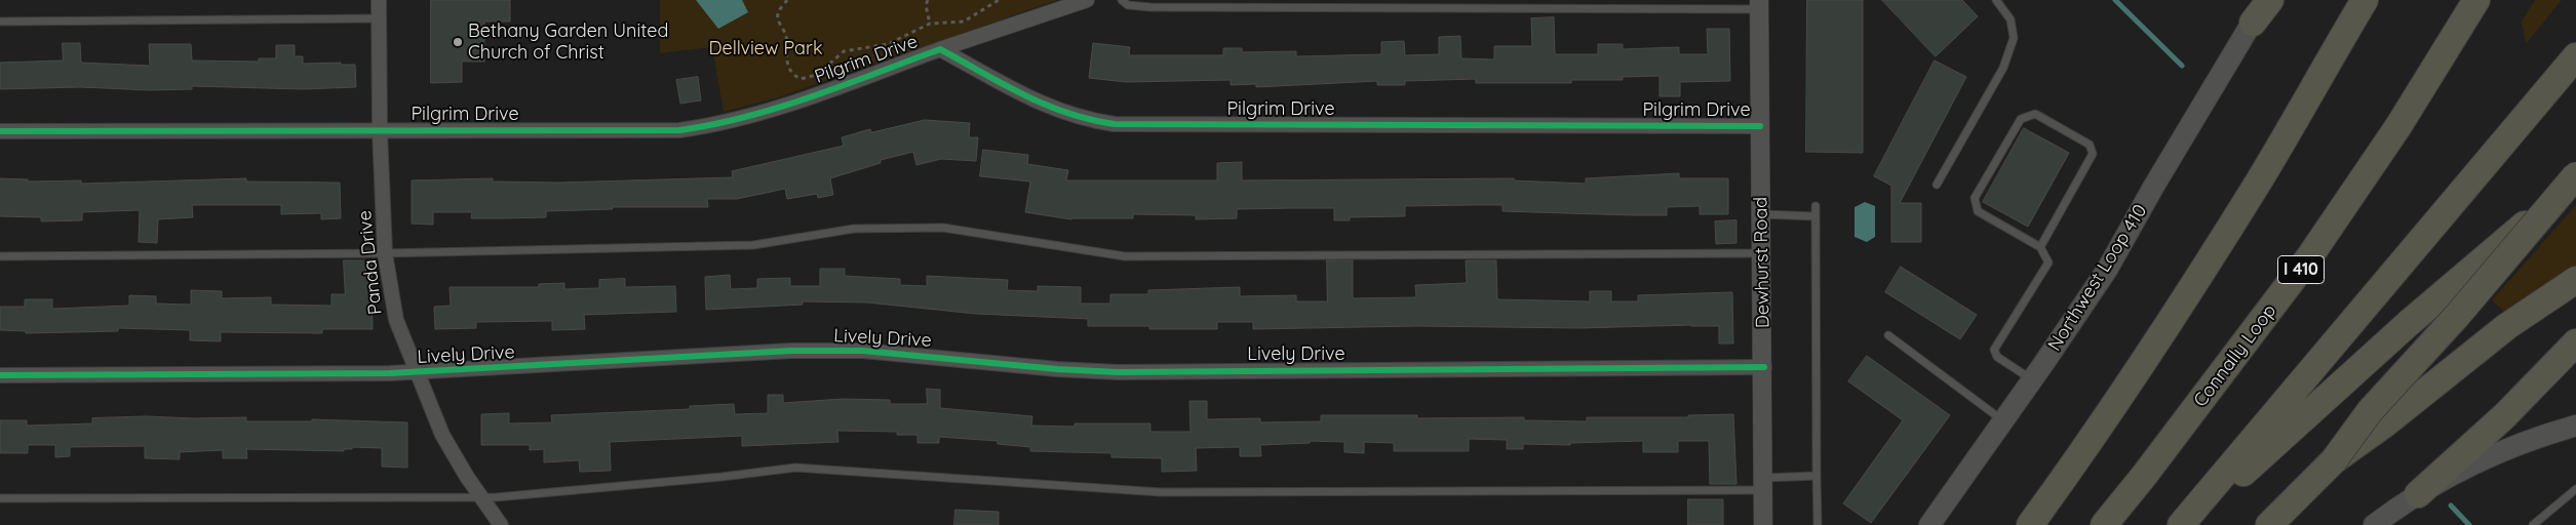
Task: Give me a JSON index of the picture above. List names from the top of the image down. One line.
{"streets":{"highway":["I 410","Connally Loop"],"main road":["Northwest Loop 410"],"street":["Pilgrim Drive","Panda Drive","Dewhurst Road","Lively Drive"]},"crossings":[["Pilgrim Drive","Panda Drive"],["Pilgrim Drive","Dewhurst Road"],["Panda Drive","Lively Drive"],["Dewhurst Road","Lively Drive"]],"parks":["Dellview Park"],"places":["Bethany Garden United Church of Christ"]}
